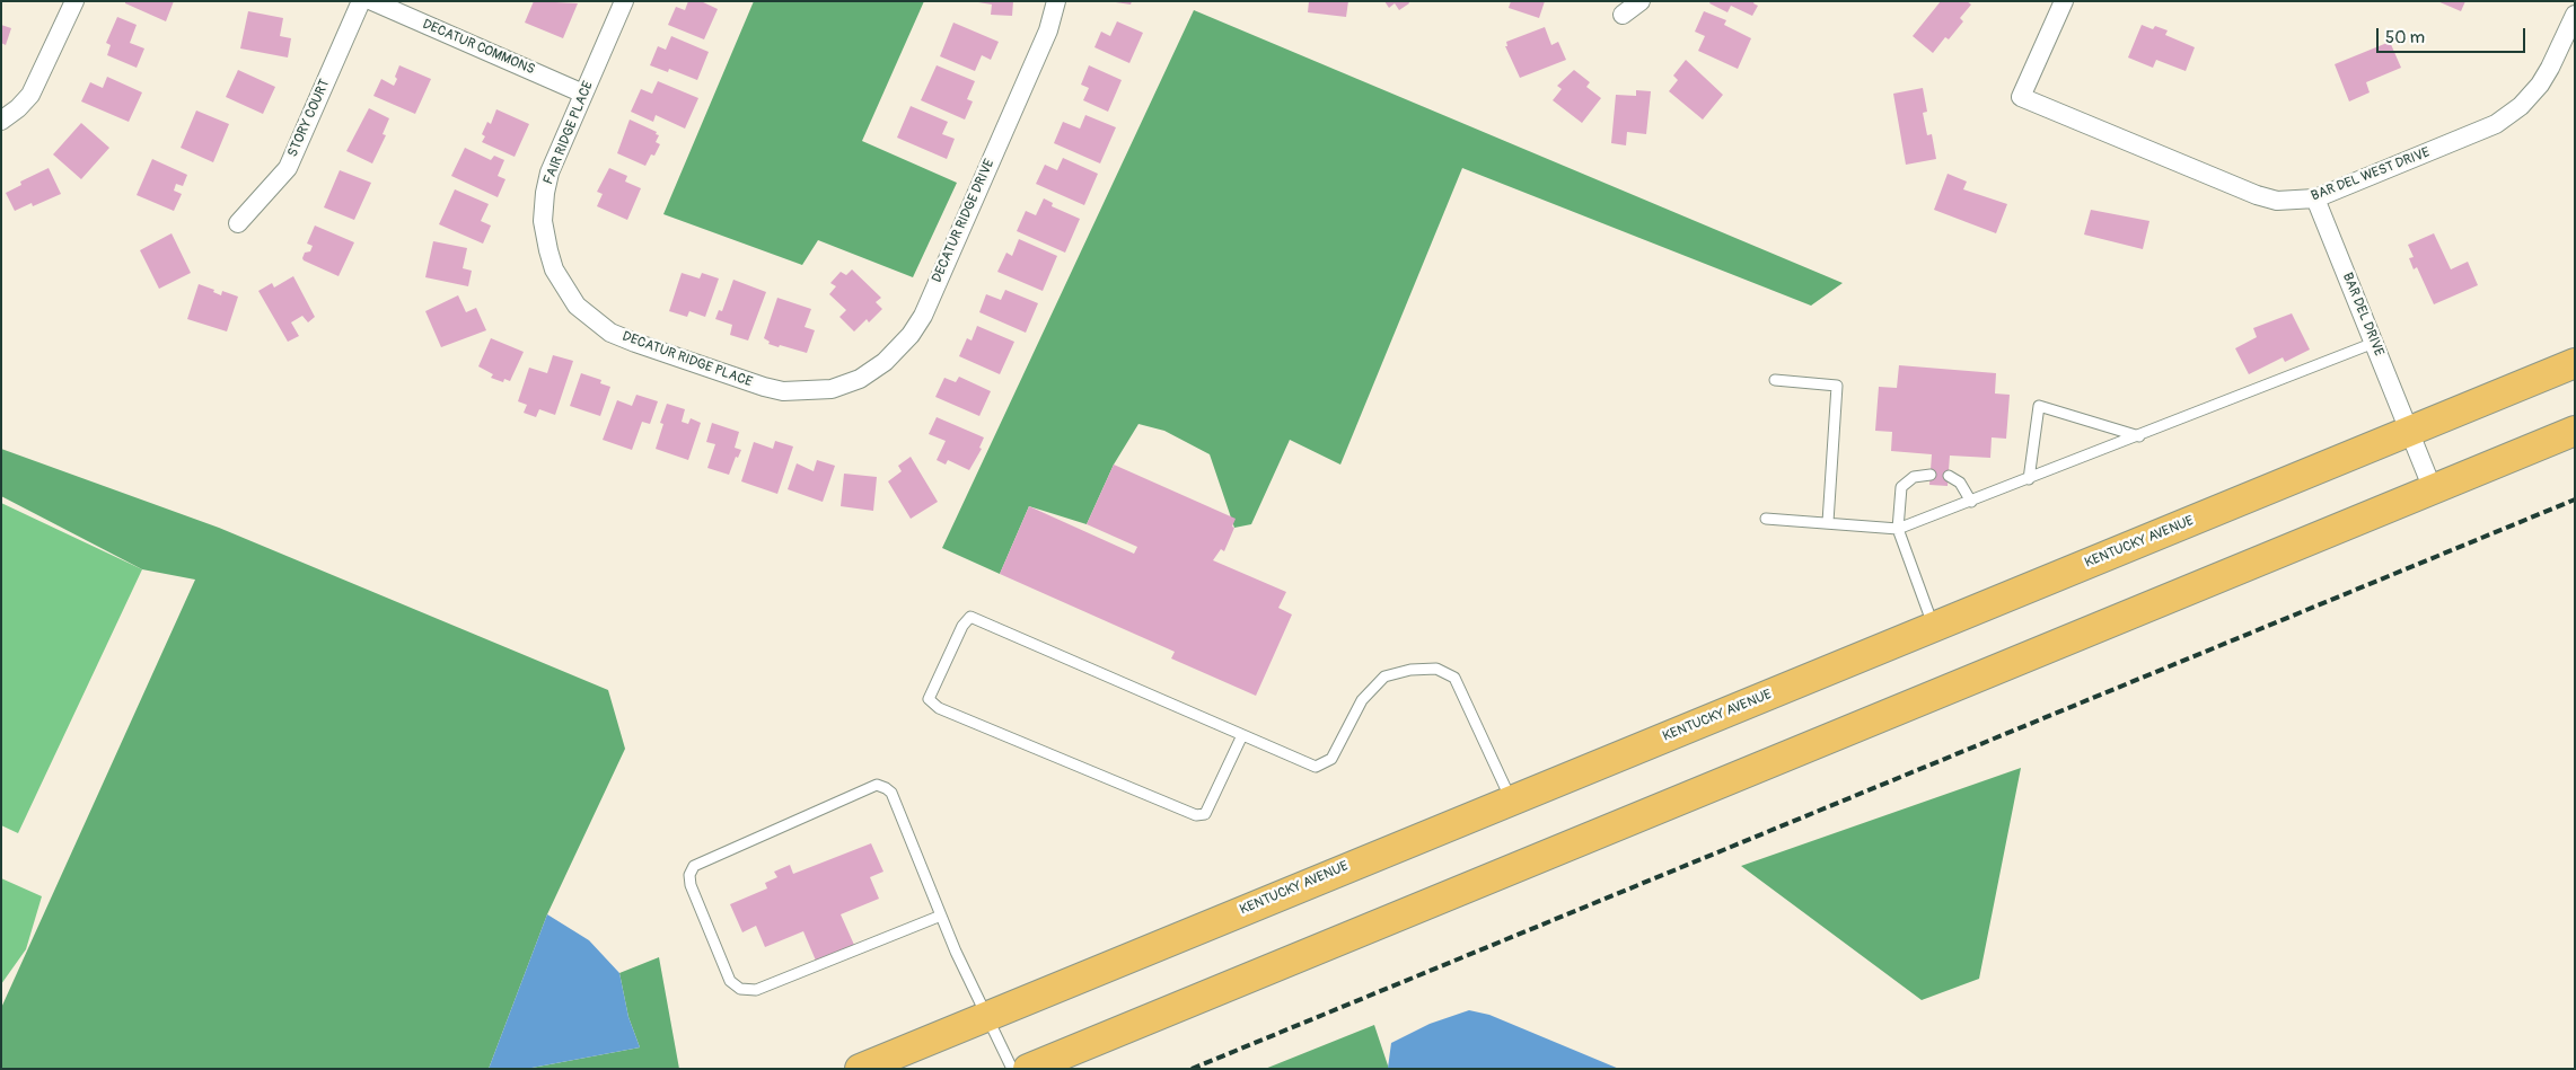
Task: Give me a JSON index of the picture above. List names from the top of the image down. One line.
{"streets":{"main road":["KENTUCKY AVENUE"],"street":["DECATUR COMMONS","STORY COURT","FAIR RIDGE PLACE","BAR DEL WEST DRIVE","DECATUR RIDGE DRIVE","BAR DEL DRIVE","DECATUR RIDGE PLACE"]},"crossings":[["DECATUR COMMONS","FAIR RIDGE PLACE"],["FAIR RIDGE PLACE","DECATUR RIDGE PLACE"],["BAR DEL WEST DRIVE","BAR DEL DRIVE"],["DECATUR RIDGE DRIVE","DECATUR RIDGE PLACE"],["BAR DEL DRIVE","KENTUCKY AVENUE"]],"scale_bar":"50 m"}
